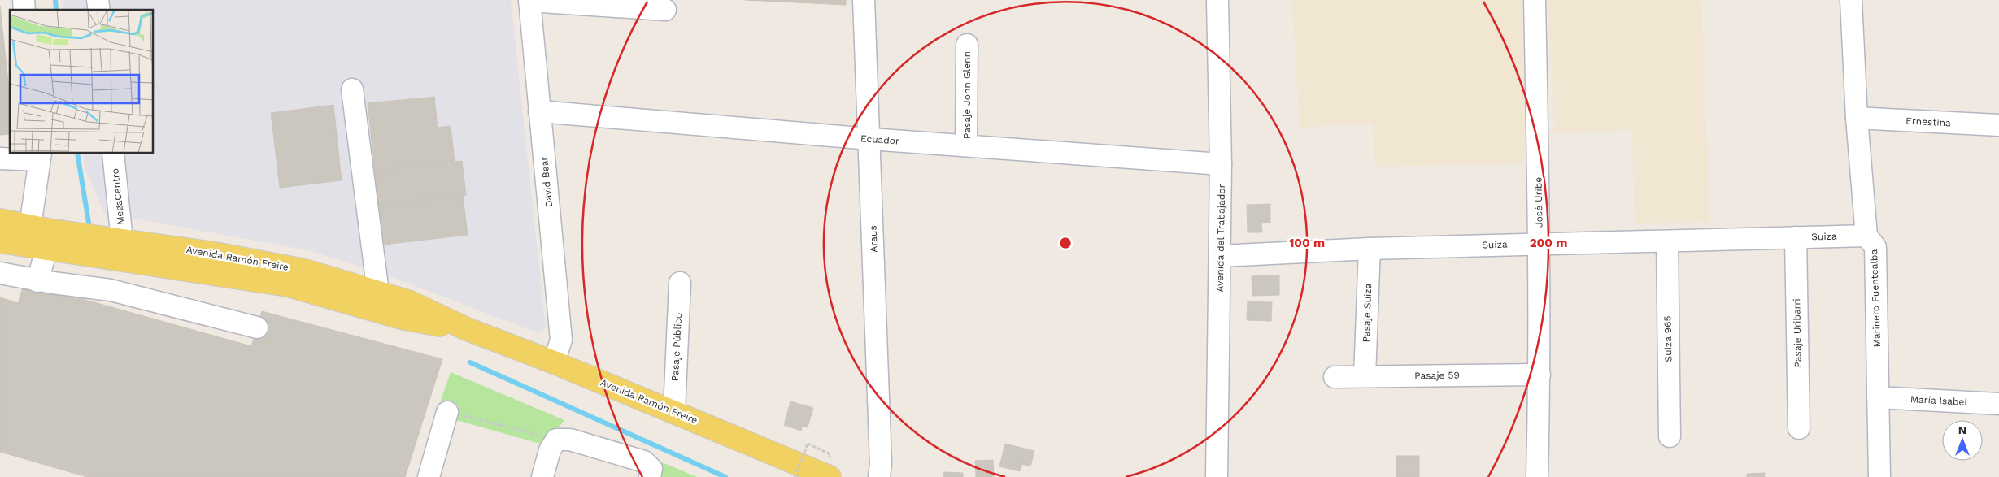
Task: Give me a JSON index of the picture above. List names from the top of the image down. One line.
{"streets":{"main road":["Avenida Ramón Freire"],"street":["Pasaje John Glenn","Ernestina","Ecuador","David Bear","MegaCentro","José Uribe","Suiza","Avenida del Trabajador","Araus","Marinero Fuentealba","Pasaje Suiza","Pasaje Uribarri","Suiza 965","Pasaje Público","Pasaje 59","María Isabel"]},"crossings":[["Pasaje John Glenn","Ecuador"],["Ernestina","Marinero Fuentealba"],["Ecuador","David Bear"],["Ecuador","Avenida del Trabajador"],["Ecuador","Araus"],["David Bear","Avenida Ramón Freire"],["MegaCentro","Avenida Ramón Freire"],["José Uribe","Suiza"],["José Uribe","Pasaje 59"],["Suiza","Avenida del Trabajador"],["Suiza","Marinero Fuentealba"],["Suiza","Pasaje Suiza"],["Suiza","Pasaje Uribarri"],["Suiza","Suiza 965"],["Avenida Ramón Freire","Pasaje Público"],["Marinero Fuentealba","María Isabel"],["Pasaje Suiza","Pasaje 59"]],"north":"top","rings":["100 m","200 m"]}
